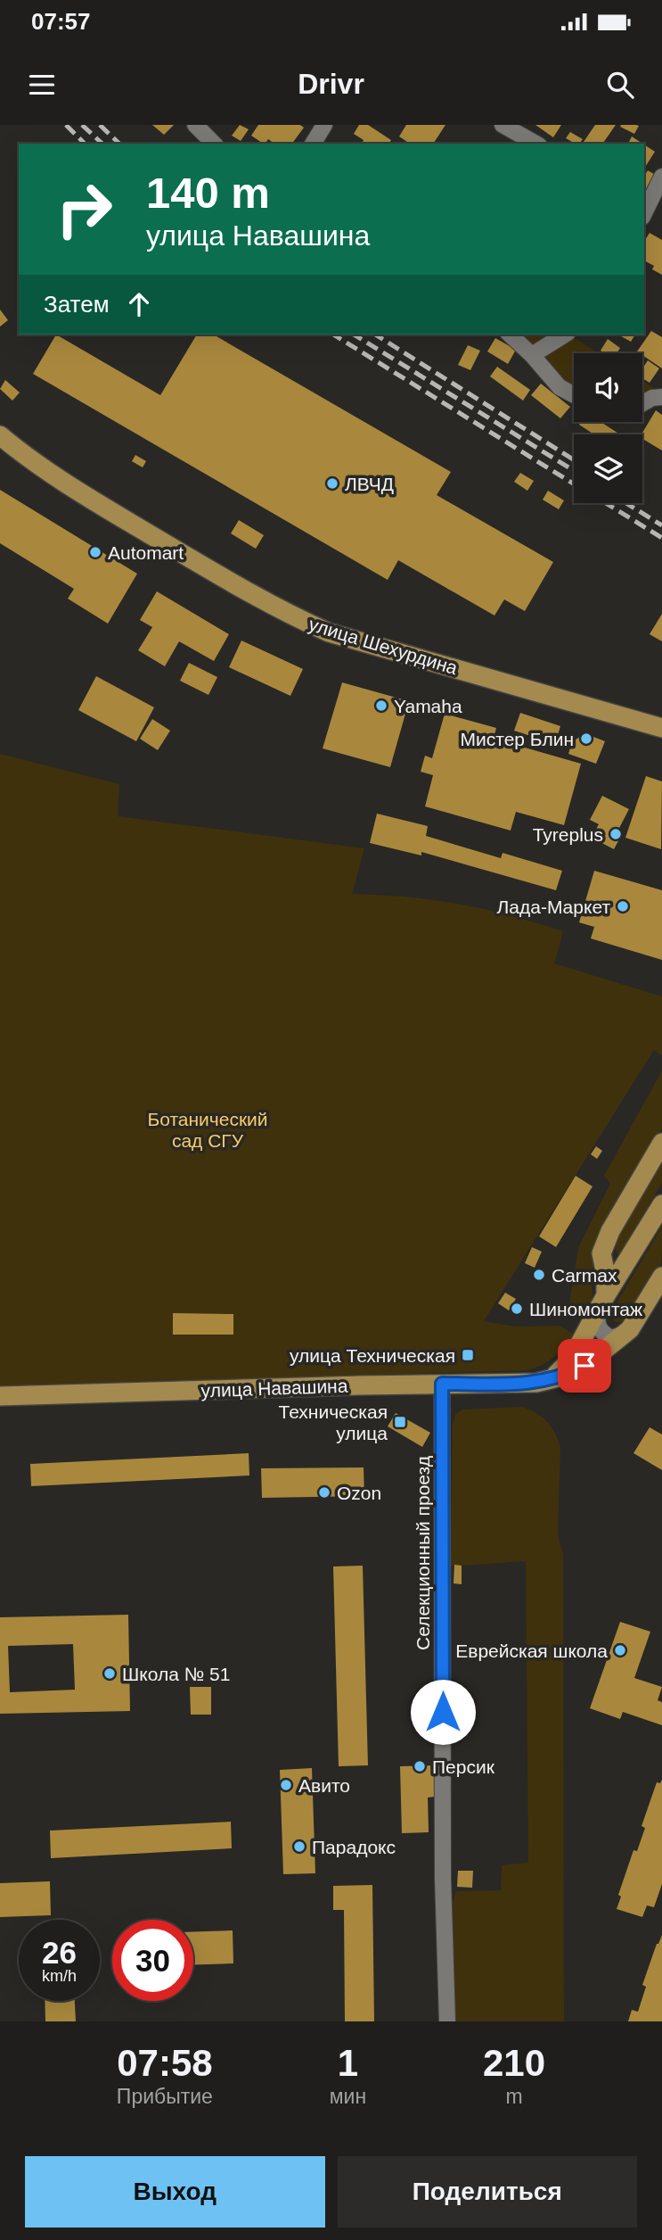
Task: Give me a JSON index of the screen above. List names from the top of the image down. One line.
{"streets":{"main road":["улица Шехурдина","улица Навашина"],"street":["Селекционный проезд"]},"crossings":[["улица Навашина","Селекционный проезд"]],"parks":["Ботанический сад СГУ"],"places":{"other":["ЛВЧД","Automart","Yamaha","Мистер Блин","Tyreplus","Лада-Маркет","Carmax","Шиномонтаж","Ozon","Еврейская школа","Школа № 51","Персик","Авито","Парадокс"],"transit":["улица Техническая","Техническая улица"]},"page":{"status":"07:57","header":"Drivr","turn":["140 m","улица Навашина"],"then":"Затем","speed":"26 km/h","limit":"30","eta":["07:58","Прибытие","1","мин","210","m"],"buttons":["Выход","Поделиться"]}}
